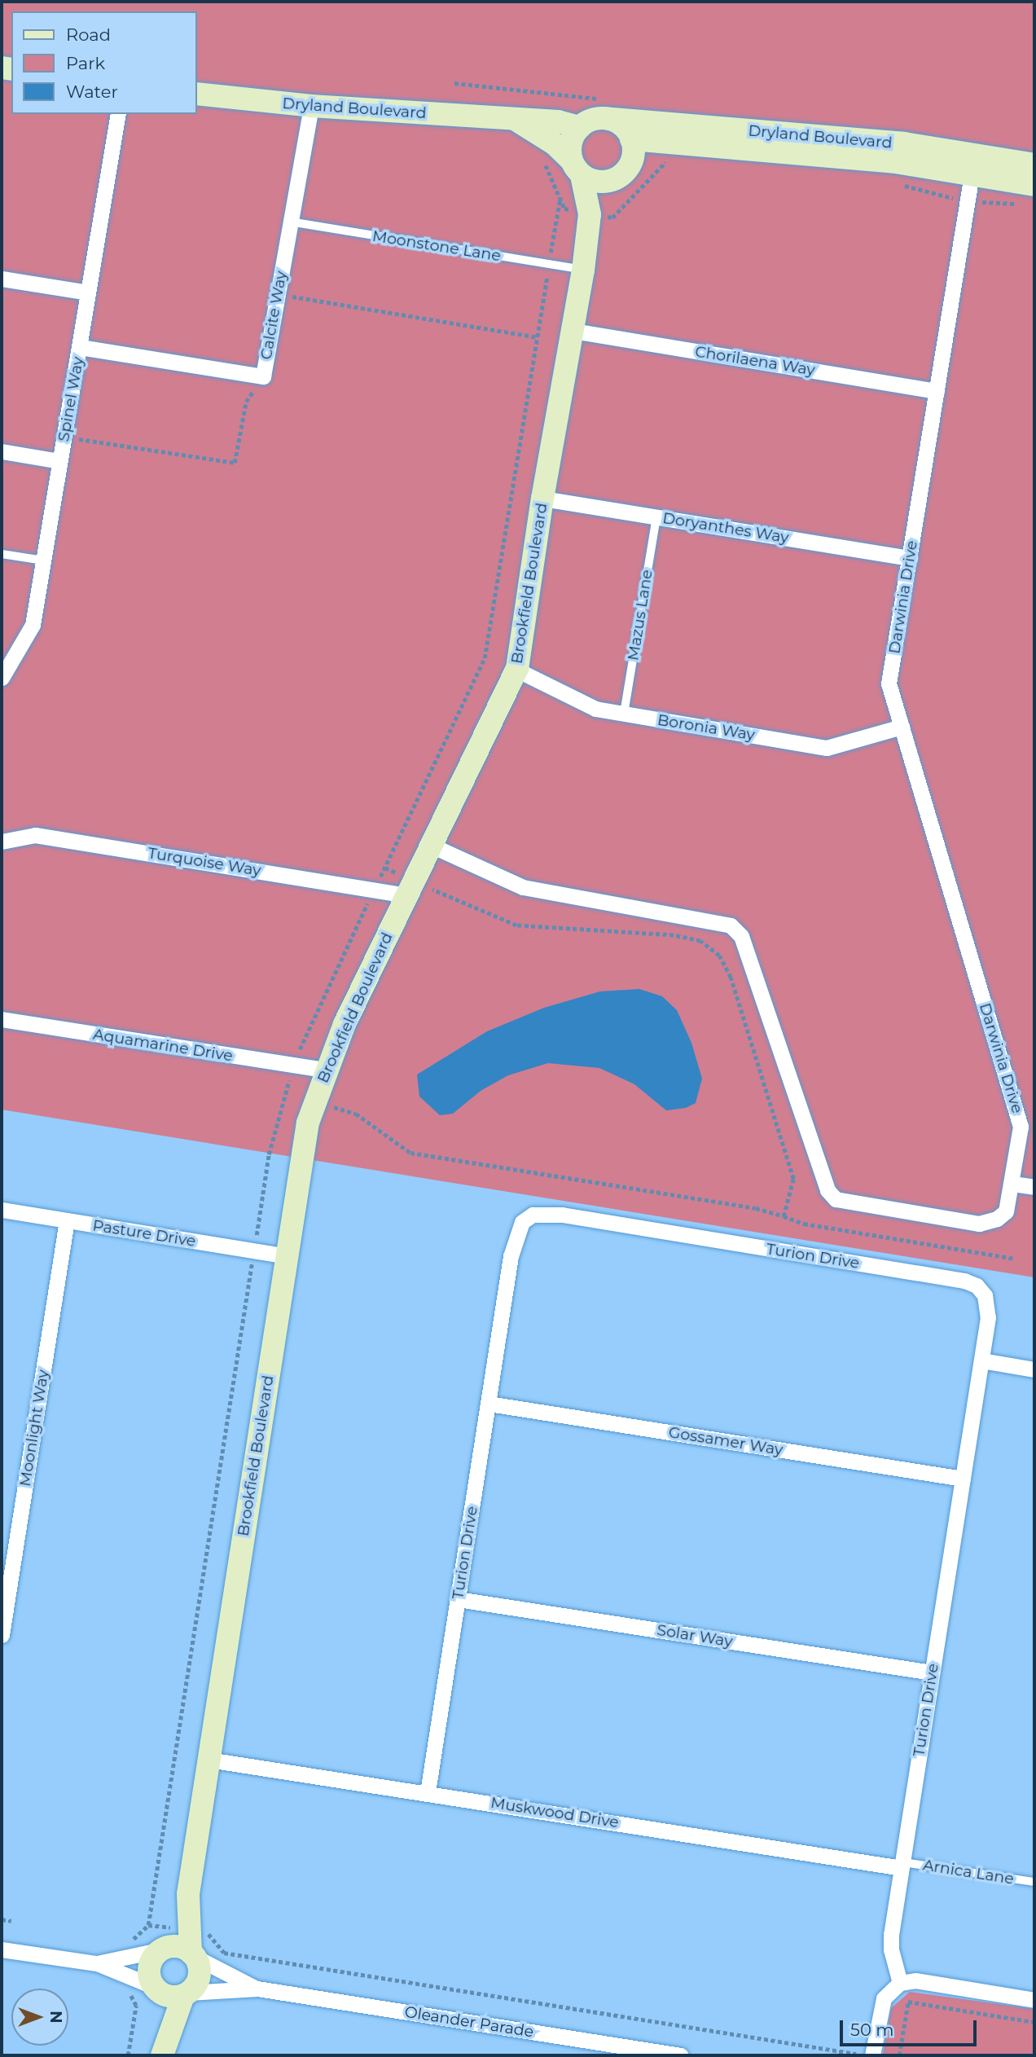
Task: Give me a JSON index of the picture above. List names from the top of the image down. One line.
{"streets":{"street":["Dryland Boulevard","Calcite Way","Chorilaena Way","Spinel Way","Doryanthes Way","Brookfield Boulevard","Darwinia Drive","Boronia Way","Turquoise Way","Aquamarine Drive","Pasture Drive","Turion Drive","Moonlight Way","Gossamer Way","Solar Way","Muskwood Drive","Oleander Parade"],"lane":["Moonstone Lane","Mazus Lane","Arnica Lane"]},"crossings":[["Dryland Boulevard","Calcite Way"],["Dryland Boulevard","Brookfield Boulevard"],["Dryland Boulevard","Darwinia Drive"],["Moonstone Lane","Calcite Way"],["Moonstone Lane","Brookfield Boulevard"],["Calcite Way","Spinel Way"],["Chorilaena Way","Brookfield Boulevard"],["Chorilaena Way","Darwinia Drive"],["Doryanthes Way","Brookfield Boulevard"],["Doryanthes Way","Darwinia Drive"],["Doryanthes Way","Mazus Lane"],["Brookfield Boulevard","Darwinia Drive"],["Brookfield Boulevard","Boronia Way"],["Brookfield Boulevard","Turquoise Way"],["Brookfield Boulevard","Aquamarine Drive"],["Brookfield Boulevard","Pasture Drive"],["Brookfield Boulevard","Muskwood Drive"],["Brookfield Boulevard","Oleander Parade"],["Darwinia Drive","Boronia Way"],["Mazus Lane","Boronia Way"],["Pasture Drive","Moonlight Way"],["Turion Drive","Gossamer Way"],["Turion Drive","Solar Way"],["Turion Drive","Muskwood Drive"],["Turion Drive","Arnica Lane"],["Muskwood Drive","Arnica Lane"]],"legend":["Road","Park","Water"],"scale_bar":"50 m","north":"right"}
